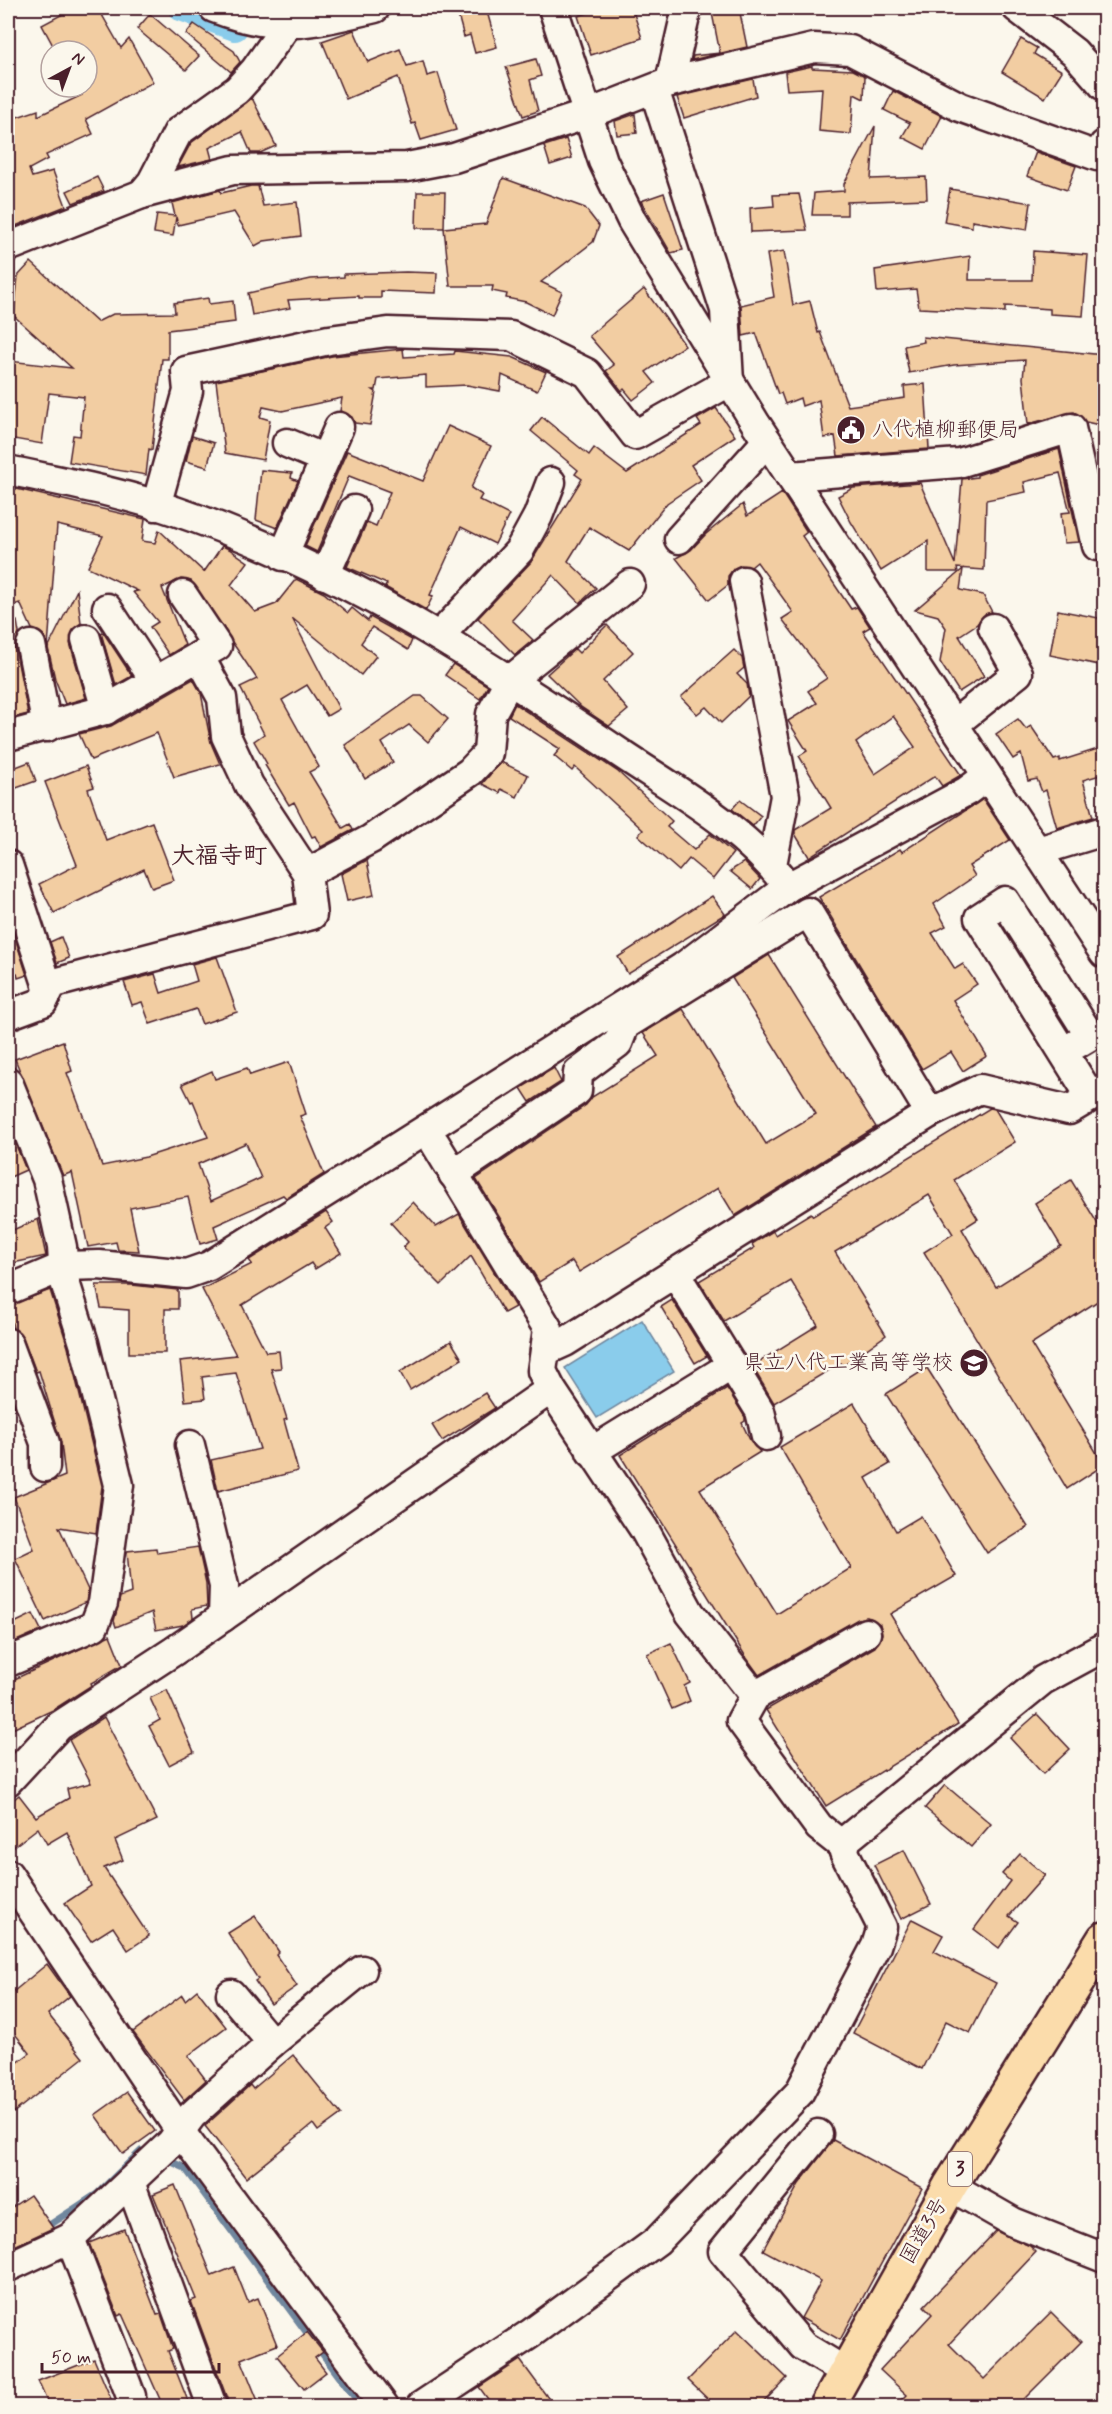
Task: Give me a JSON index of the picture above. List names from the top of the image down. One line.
{"streets":{"highway":["3","国道3号"]},"districts":["大福寺町"],"places":{"public building":["八代植柳郵便局"],"school or university":["県立八代工業高等学校"]},"scale_bar":"50 m","north":"top right"}
